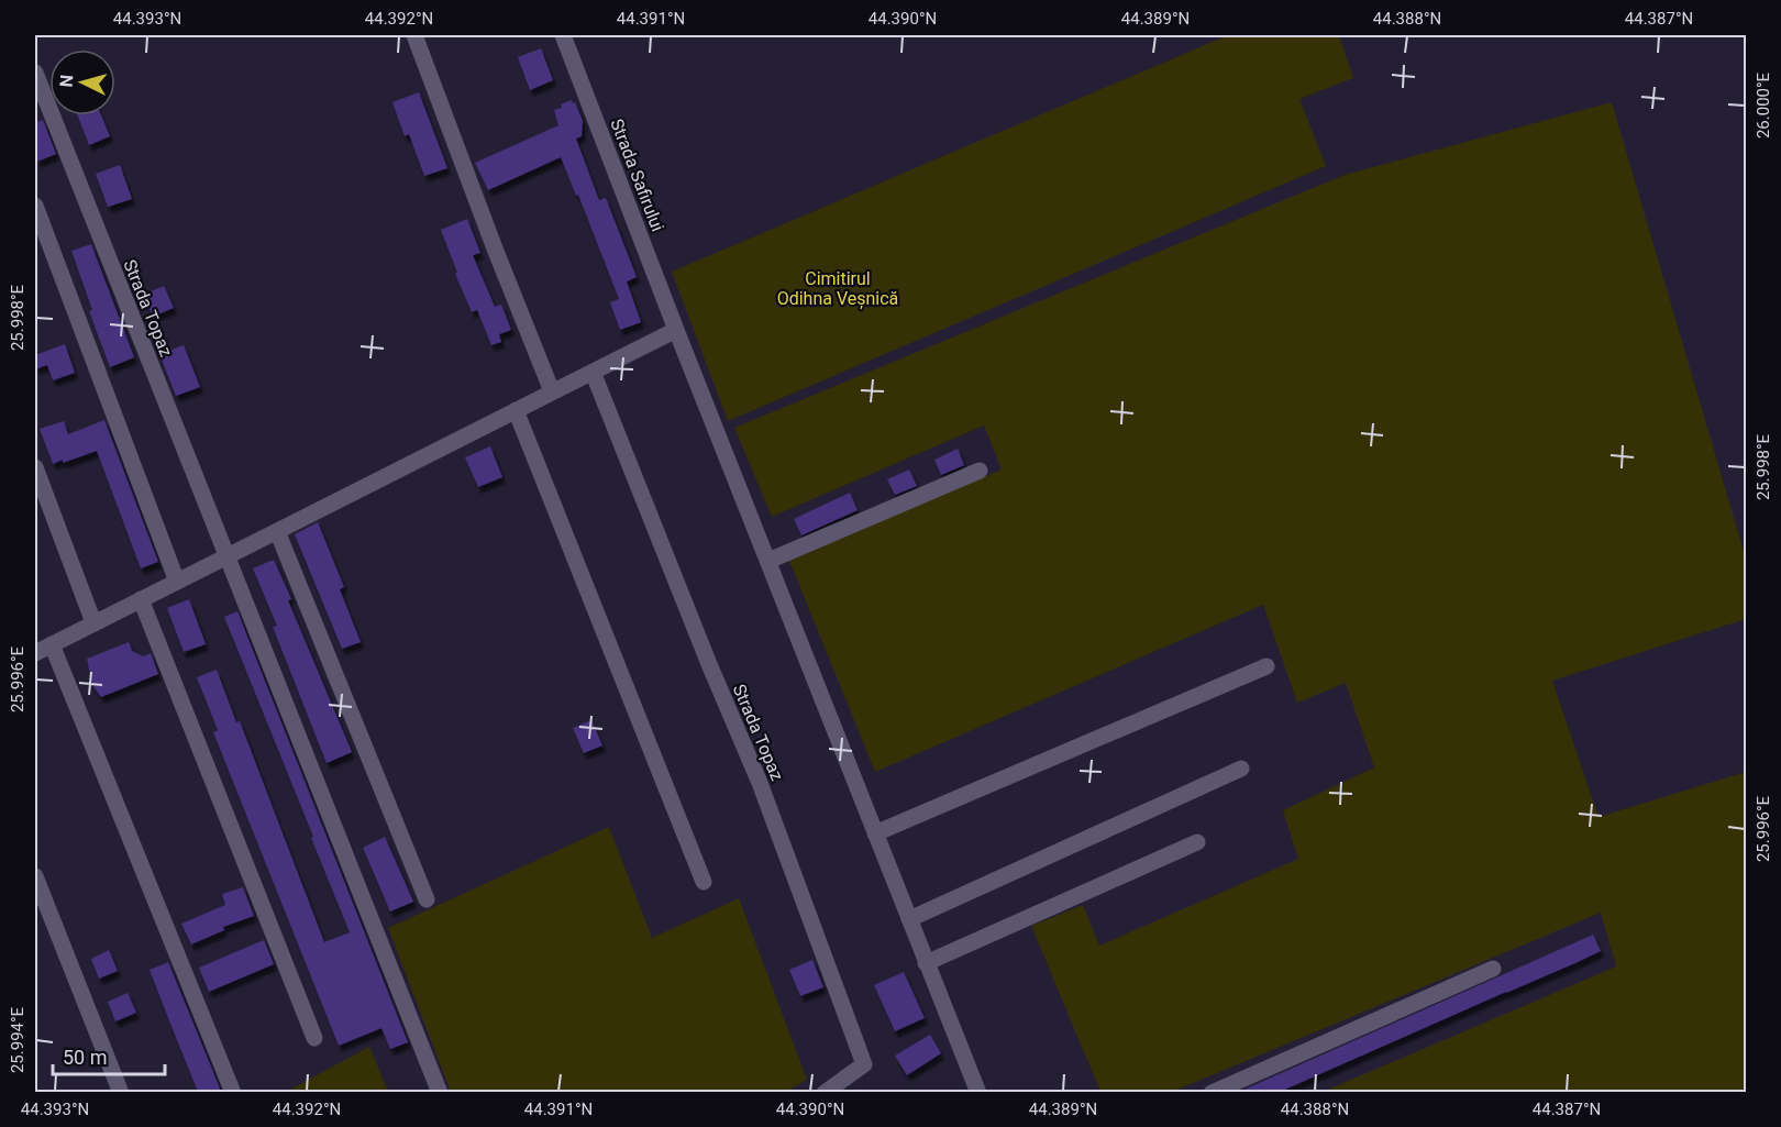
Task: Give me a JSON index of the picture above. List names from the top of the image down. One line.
{"streets":{"street":["Strada Safirului","Strada Topaz"]},"parks":["Cimitirul Odihna Veșnică"],"scale_bar":"50 m","north":"left","coordinates":["44.393°N","44.392°N","44.391°N","44.390°N","44.389°N","44.388°N","44.387°N","26.000°E","25.998°E","25.996°E","25.994°E"]}
